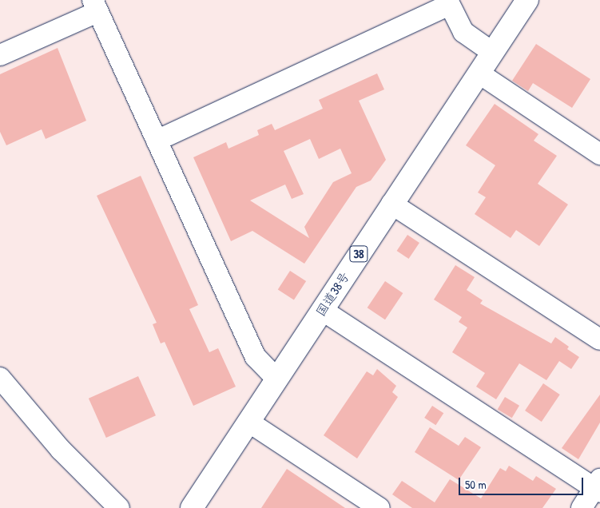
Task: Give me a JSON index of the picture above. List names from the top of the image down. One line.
{"streets":{"highway":["38","国道38号"]},"scale_bar":"50 m"}
